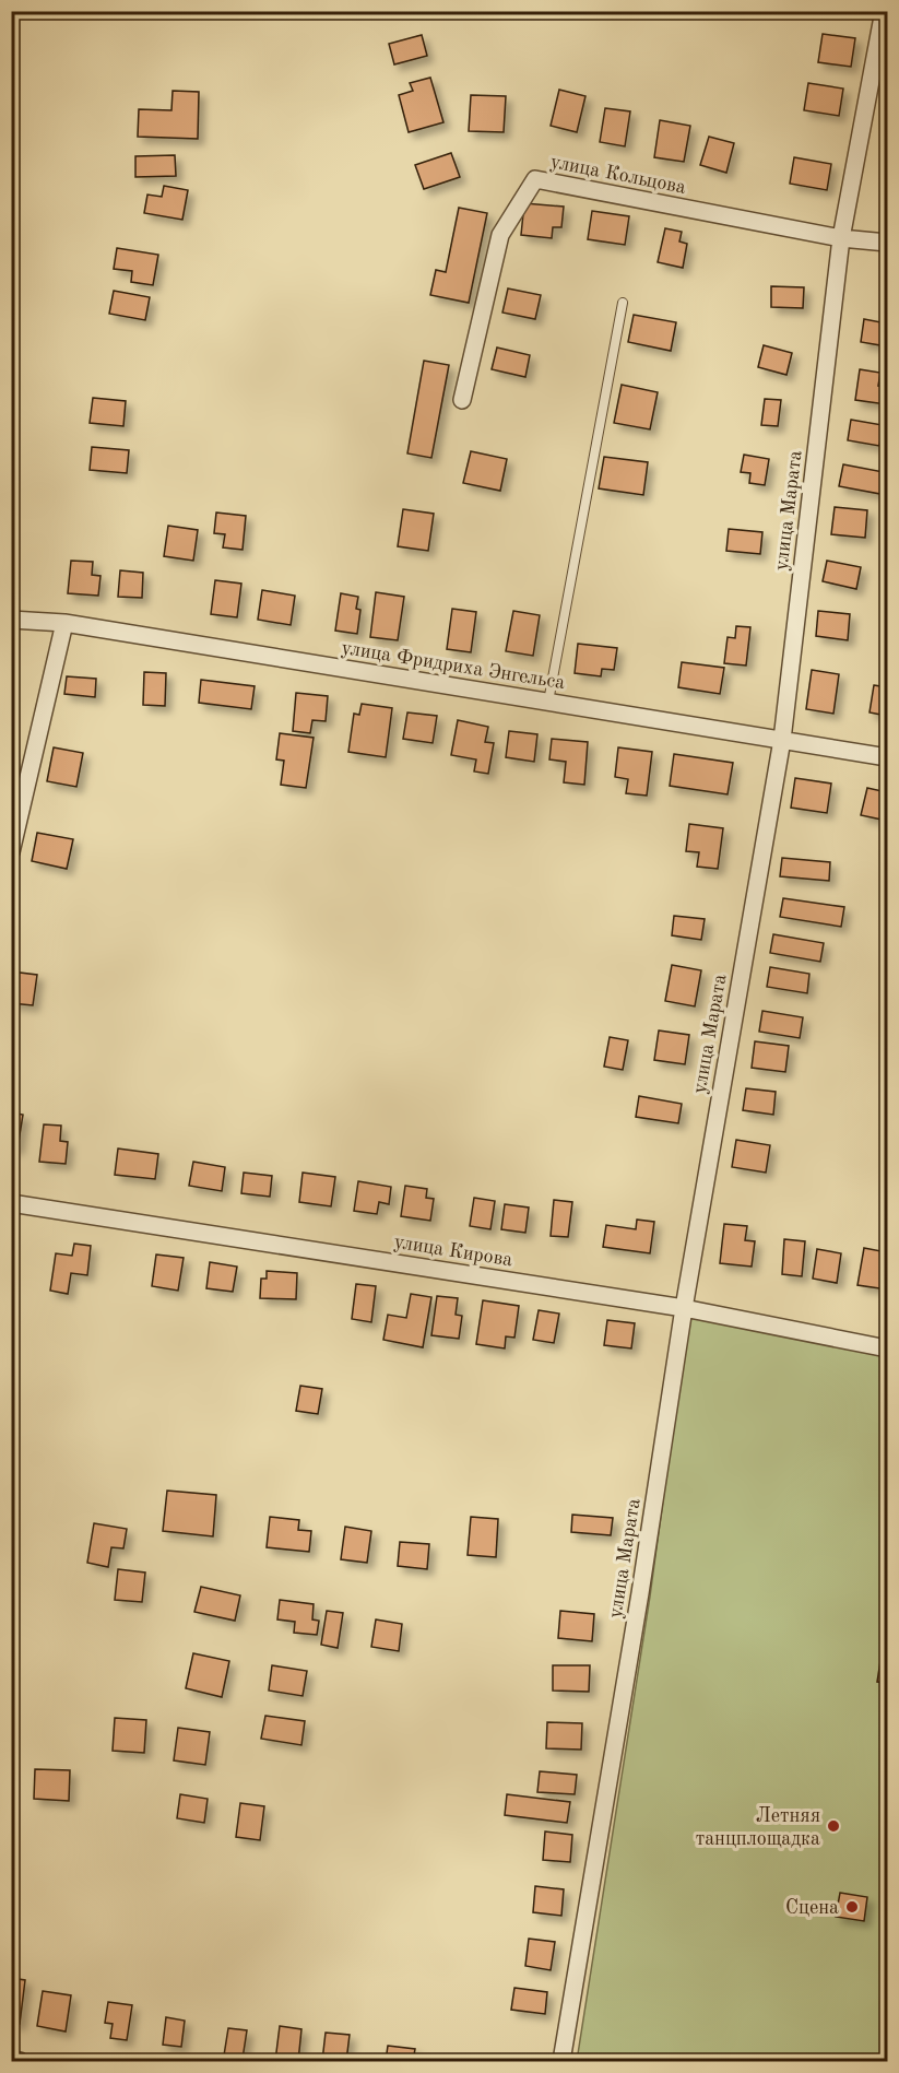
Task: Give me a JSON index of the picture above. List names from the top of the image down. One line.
{"streets":{"street":["улица Кольцова","улица Марата","улица Фридриха Энгельса","улица Кирова"]},"crossings":[["улица Кольцова","улица Марата"],["улица Марата","улица Фридриха Энгельса"],["улица Марата","улица Кирова"]],"places":["Летняя танцплощадка","Сцена"]}
